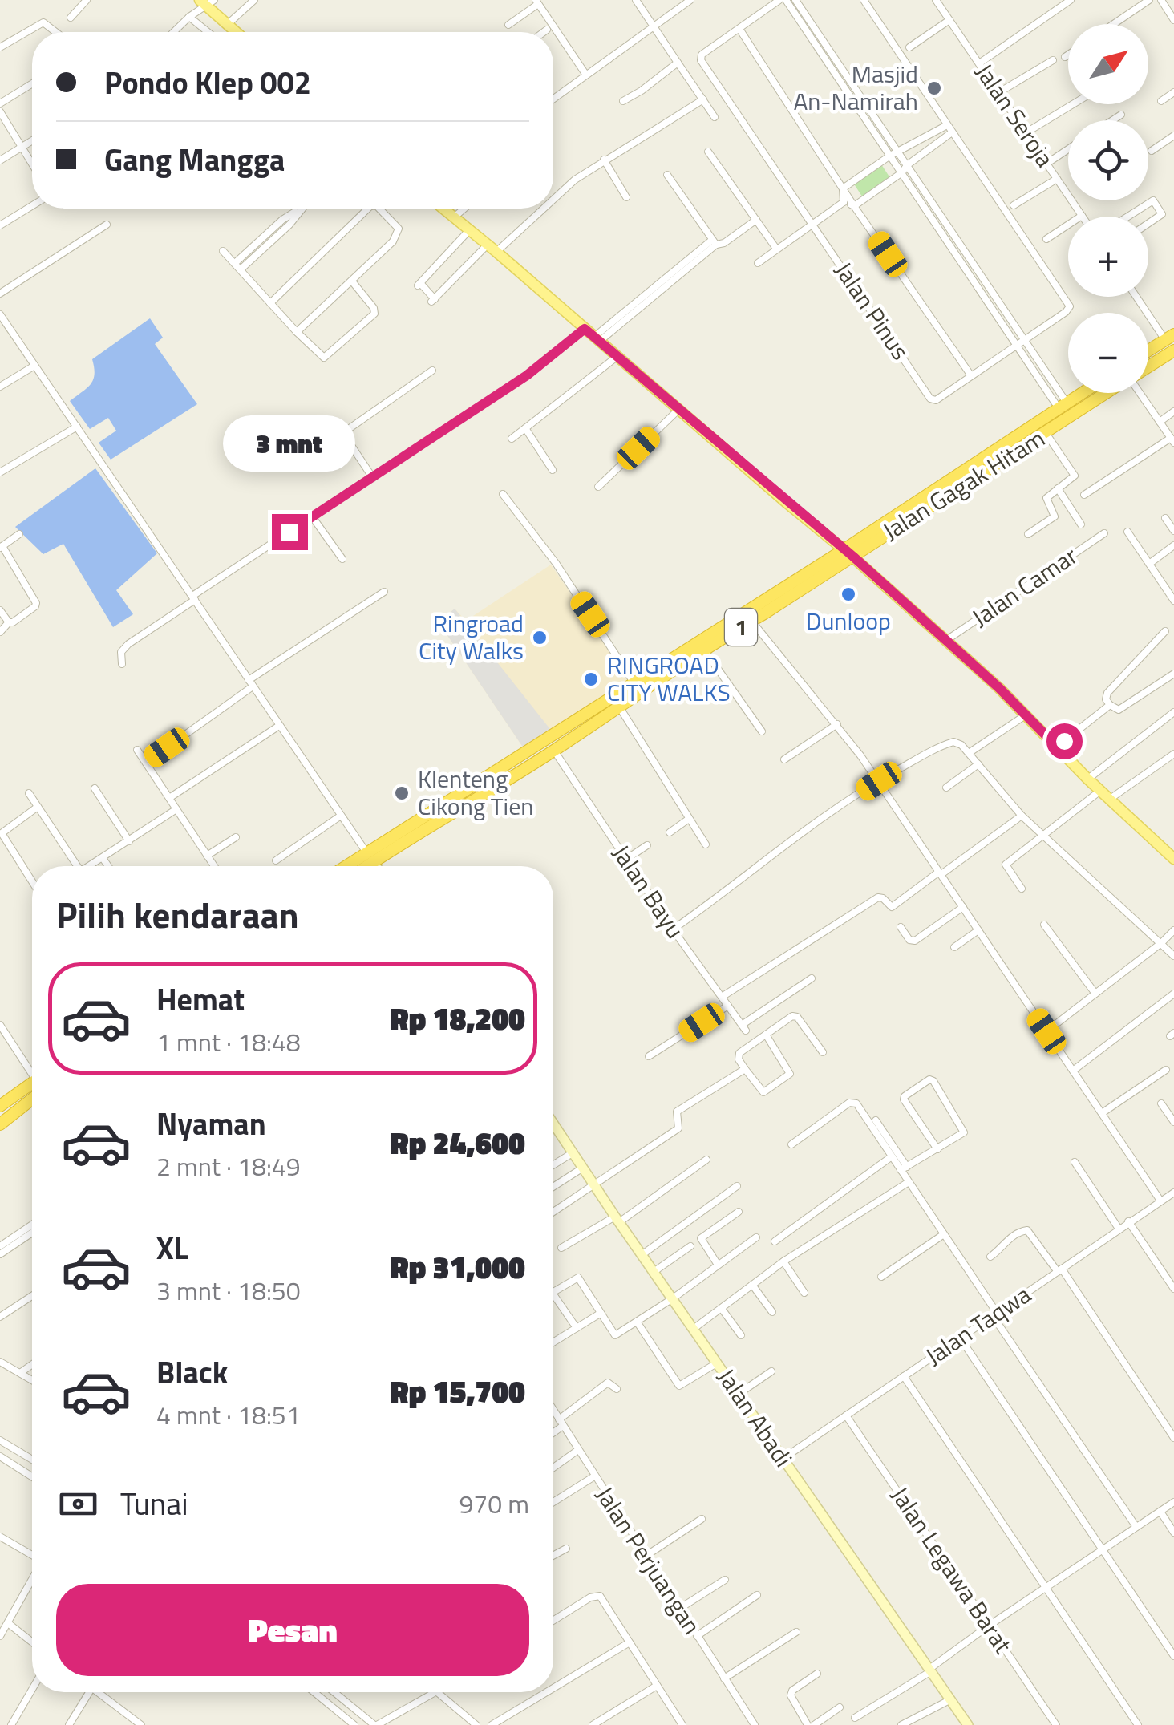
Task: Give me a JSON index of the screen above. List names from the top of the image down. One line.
{"streets":{"highway":["Jalan Gagak Hitam","1"],"street":["Jalan Seroja","Jalan Pinus","Jalan Camar","Jalan Bayu","Jalan Taqwa","Jalan Abadi","Jalan Perjuangan","Jalan Legawa Barat"]},"crossings":[["Jalan Gagak Hitam","Jalan Bayu"],["Jalan Taqwa","Jalan Abadi"],["Jalan Taqwa","Jalan Legawa Barat"]],"places":["Masjid An-Namirah","Dunloop","Ringroad City Walks","RINGROAD CITY WALKS","Klenteng Cikong Tien"],"north":"top right","page":{"map_buttons":["+","−"],"banner":["Pondo Klep 002","Gang Mangga"],"bubble":"3 mnt","heading":"Pilih kendaraan","list":[{"name":"Hemat","note":"1 mnt · 18:48","value":"Rp 18,200"},{"name":"Nyaman","note":"2 mnt · 18:49","value":"Rp 24,600"},{"name":"XL","note":"3 mnt · 18:50","value":"Rp 31,000"},{"name":"Black","note":"4 mnt · 18:51","value":"Rp 15,700"}],"pay":["Tunai","970 m"],"buttons":"Pesan"}}
